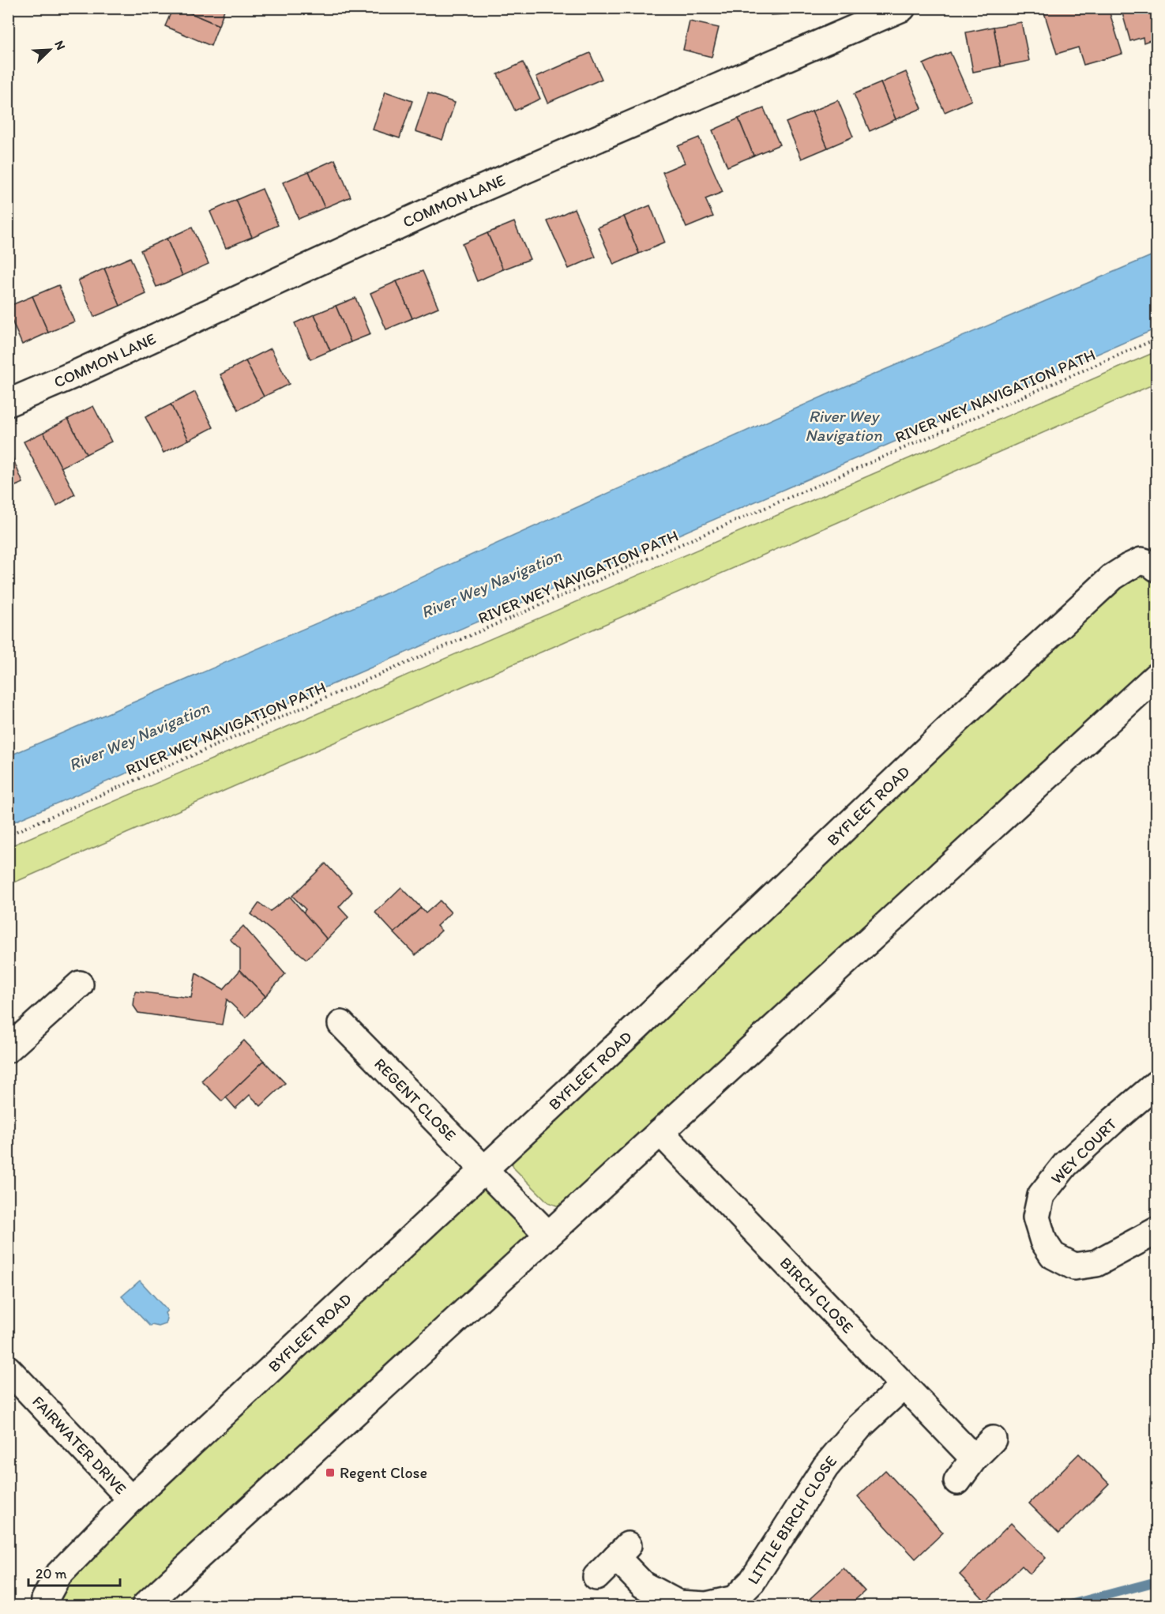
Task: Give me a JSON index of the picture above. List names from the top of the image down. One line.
{"streets":{"street":["COMMON LANE","BYFLEET ROAD","REGENT CLOSE","WEY COURT","BIRCH CLOSE","FAIRWATER DRIVE","LITTLE BIRCH CLOSE"],"path":["RIVER WEY NAVIGATION PATH"]},"crossings":[["BYFLEET ROAD","REGENT CLOSE"],["BYFLEET ROAD","FAIRWATER DRIVE"],["BIRCH CLOSE","LITTLE BIRCH CLOSE"]],"water":["River Wey Navigation"],"places":{"transit":["Regent Close"]},"scale_bar":"20 m","north":"top right"}
